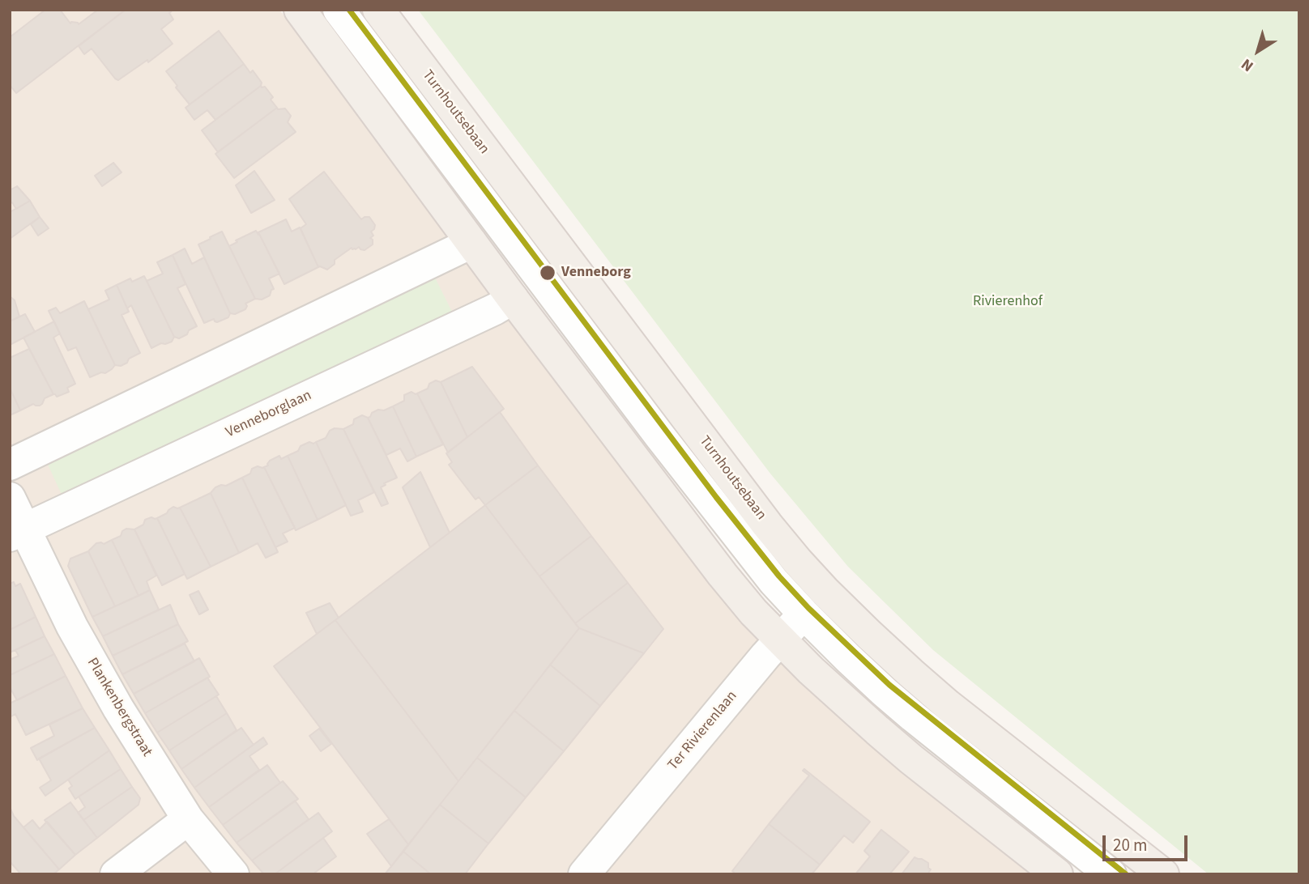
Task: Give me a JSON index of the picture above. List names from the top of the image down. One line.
{"streets":{"main road":["Turnhoutsebaan"],"street":["Venneborglaan","Plankenbergstraat","Ter Rivierenlaan"]},"crossings":[["Turnhoutsebaan","Ter Rivierenlaan"],["Venneborglaan","Plankenbergstraat"]],"parks":["Rivierenhof"],"places":["Venneborg"],"scale_bar":"20 m","north":"bottom left"}
